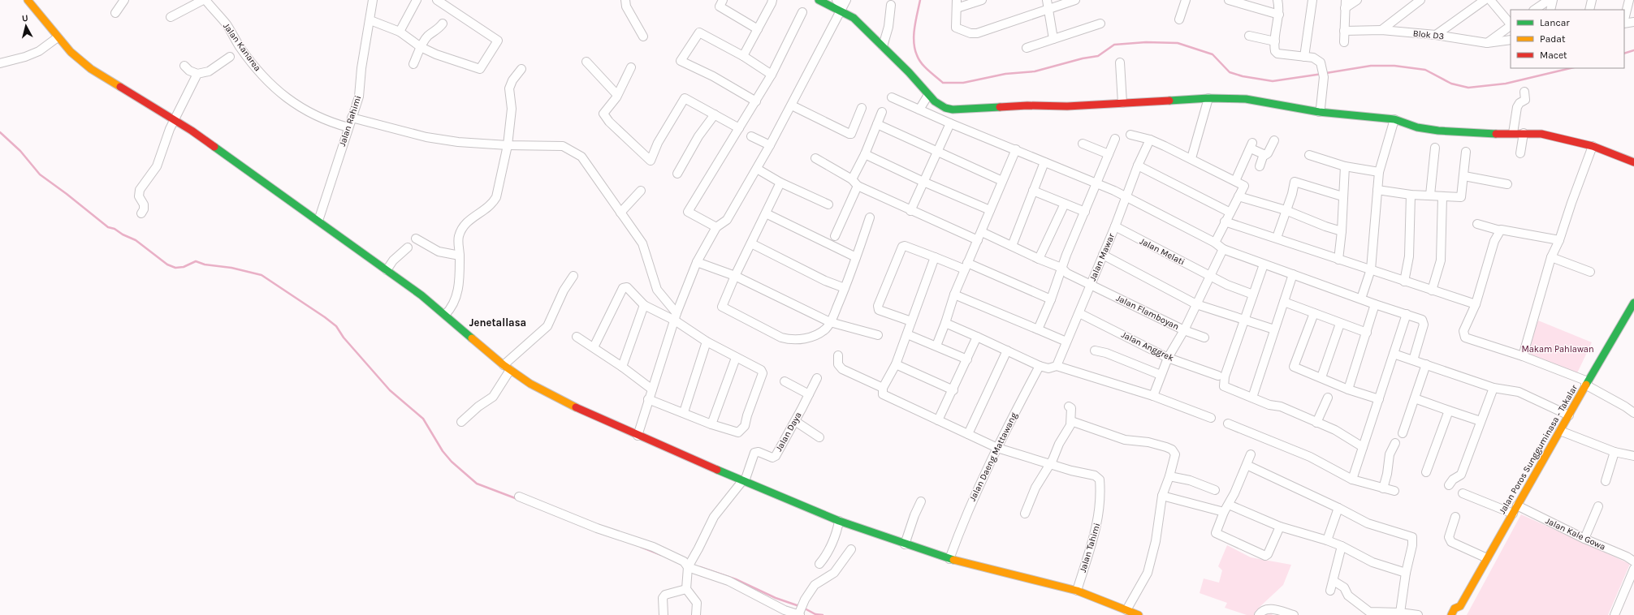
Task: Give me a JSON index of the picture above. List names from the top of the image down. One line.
{"streets":{"main road":["Jalan Poros Sungguminasa - Takalar"],"street":["Blok D3","Jalan Kanarea","Jalan Rahimi","Jalan Melati","Jalan Mawar","Jalan Flamboyan","Jalan Anggrek","Jalan Daya","Jalan Daeng Mattawang","Jalan Kale Gowa","Jalan Tahimi"]},"crossings":[["Jalan Kanarea","Jalan Rahimi"],["Jalan Melati","Jalan Mawar"],["Jalan Mawar","Jalan Flamboyan"],["Jalan Mawar","Jalan Anggrek"],["Jalan Poros Sungguminasa - Takalar","Jalan Kale Gowa"]],"districts":["Jenetallasa"],"parks":["Makam Pahlawan"],"legend":["Lancar","Padat","Macet"],"north":"top"}
